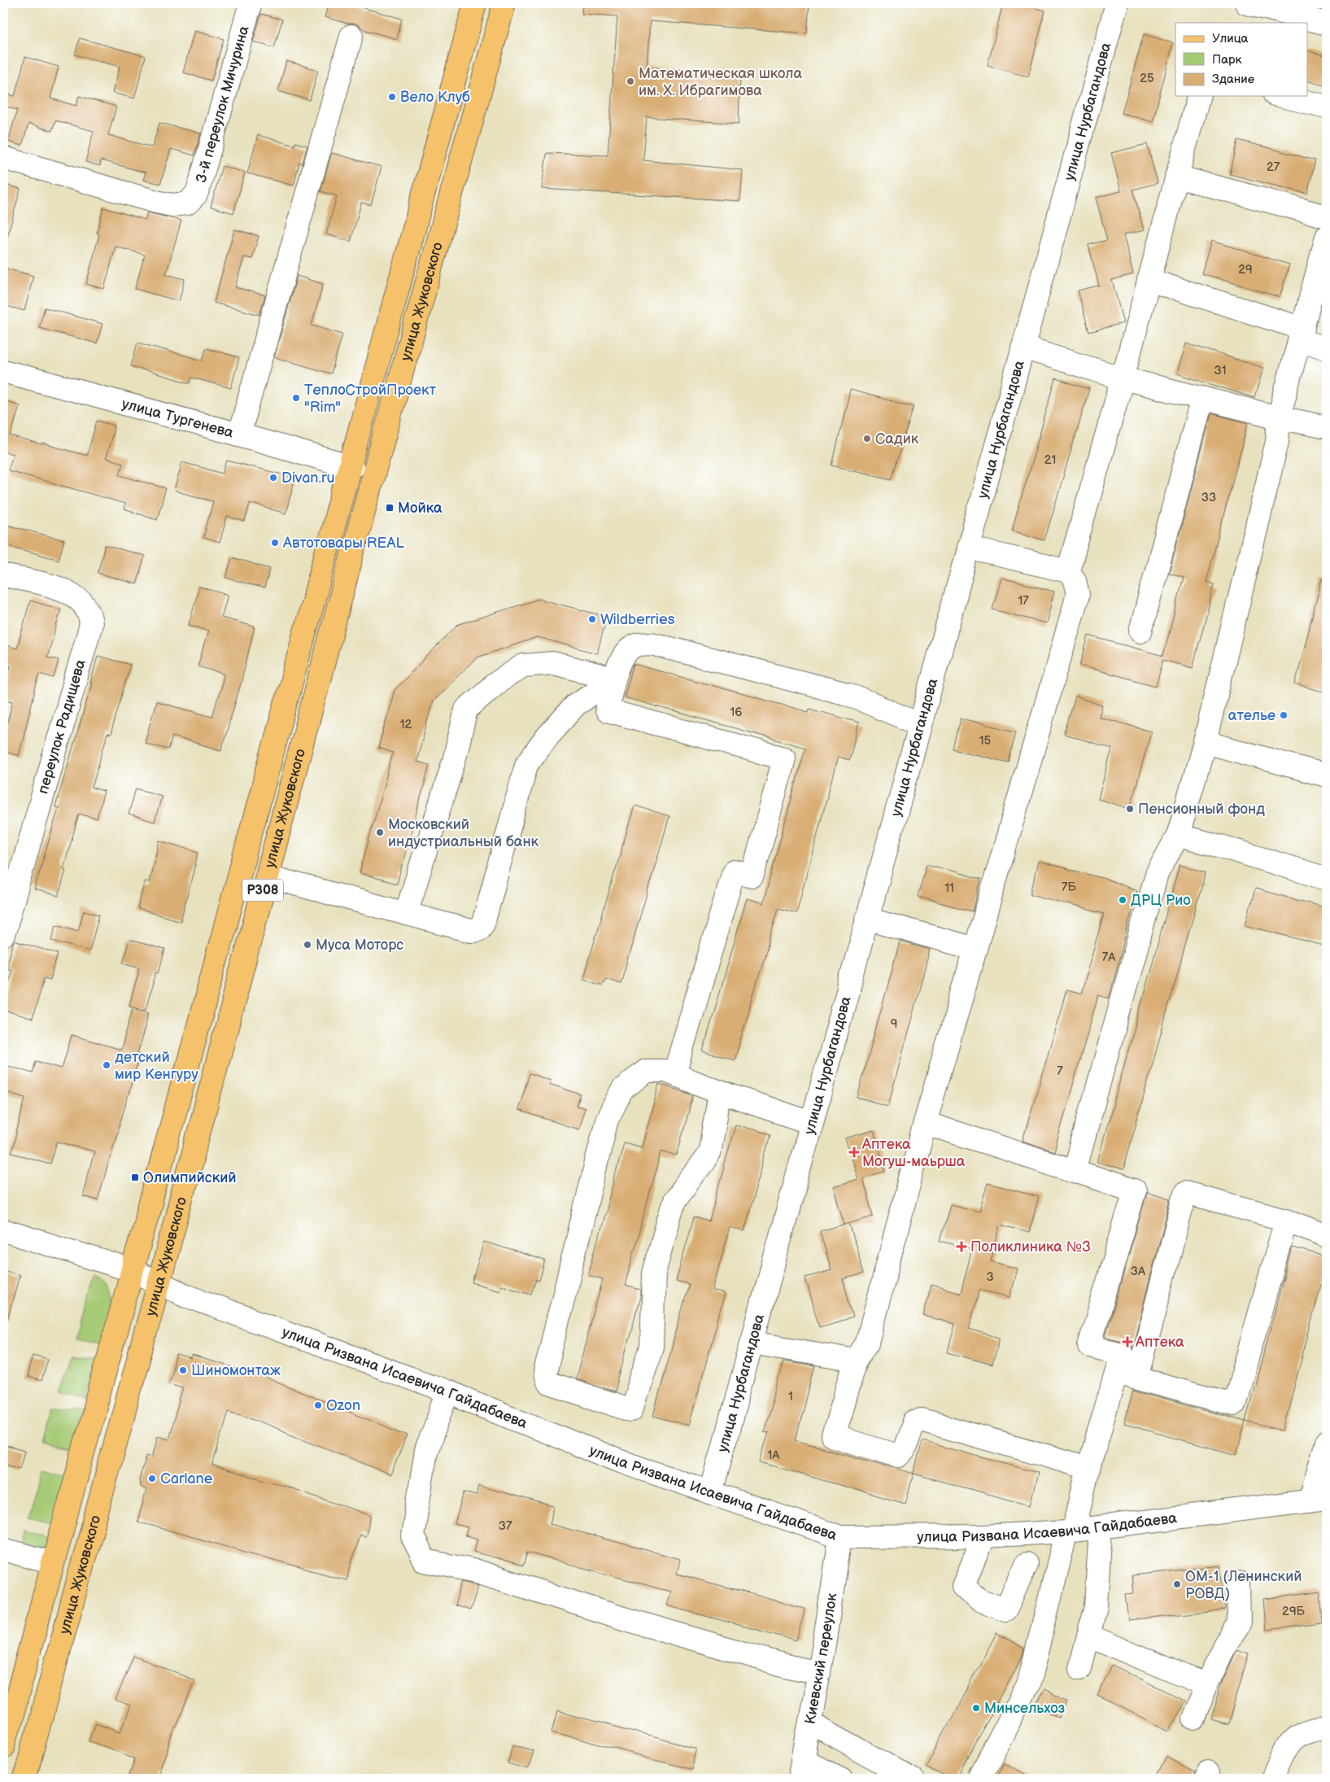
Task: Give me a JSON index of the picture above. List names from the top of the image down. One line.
{"streets":{"main road":["улица Жуковского","P308"],"street":["3-й переулок Мичурина","улица Нурбагандова","улица Тургенева","переулок Радищева","улица Ризвана Исаевича Гайдабаева","Киевский переулок"]},"crossings":[["улица Нурбагандова","улица Ризвана Исаевича Гайдабаева"],["улица Жуковского","улица Ризвана Исаевича Гайдабаева"],["улица Тургенева","P308"],["P308","улица Ризвана Исаевича Гайдабаева"],["улица Ризвана Исаевича Гайдабаева","Киевский переулок"]],"places":{"other":["Математическая школа им. Х. Ибрагимова","Вело Клуб","ТеплоСтройПроект \"Rim\"","Садик","Divan.ru","Автотовары REAL","Wildberries","ателье","Пенсионный фонд","Московский индустриальный банк","ДРЦ Рио","Муса Моторс","детский мир Кенгуру","Шиномонтаж","Ozon","Carlane","ОМ-1 (Ленинский РОВД)","Минсельхоз"],"transit":["Мойка","Олимпийский"],"health":["Аптека Могуш-маьрша","Поликлиника №3","Аптека"]},"house_numbers":["25","27","29","31","21","33","17","16","12","15","7Б","11","7А","9","7","3А","3","1","1А","37","29Б"],"legend":["Улица","Парк","Здание"]}
